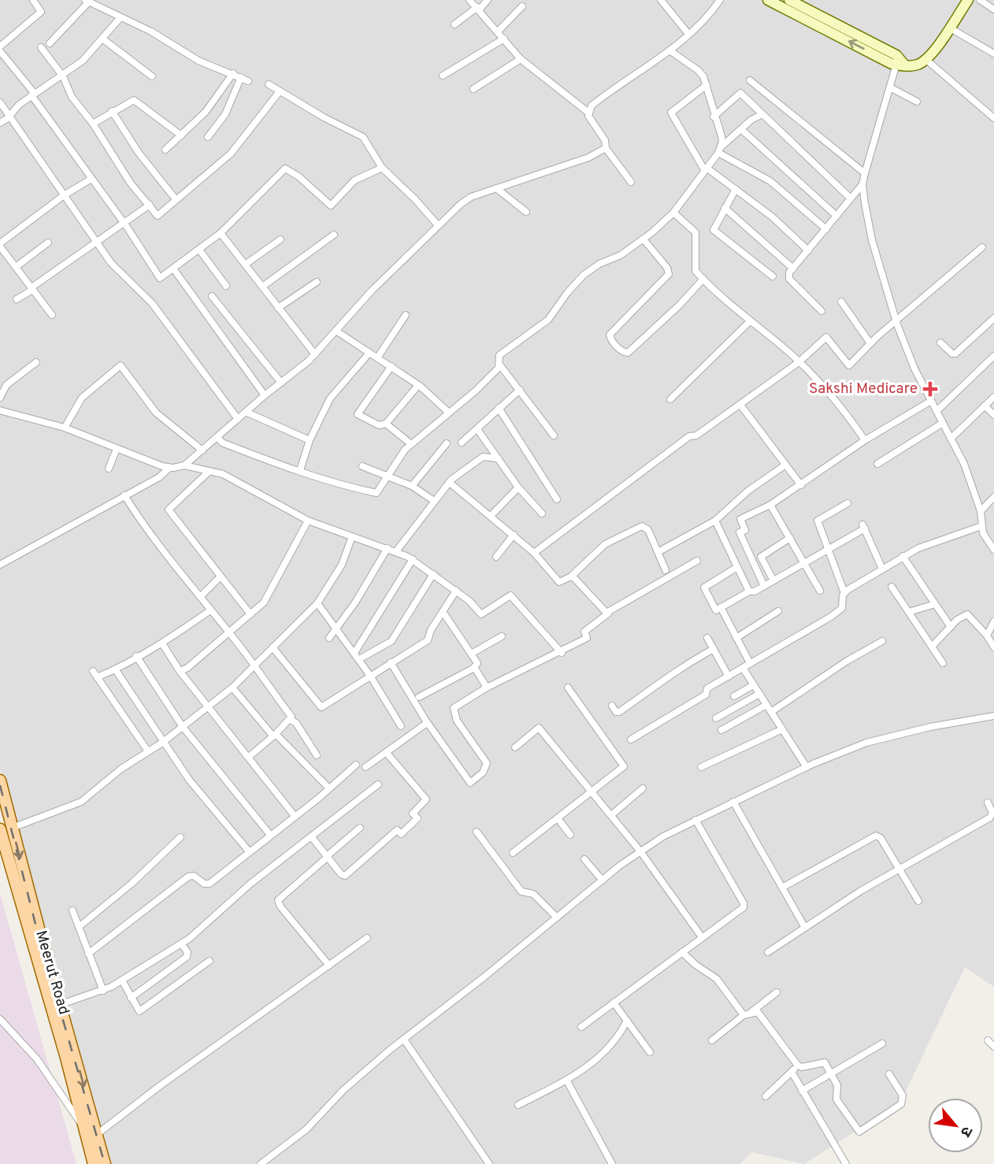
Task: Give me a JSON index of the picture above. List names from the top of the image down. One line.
{"streets":{"main road":["Meerut Road"]},"places":{"health":["Sakshi Medicare"]},"north":"bottom right"}
